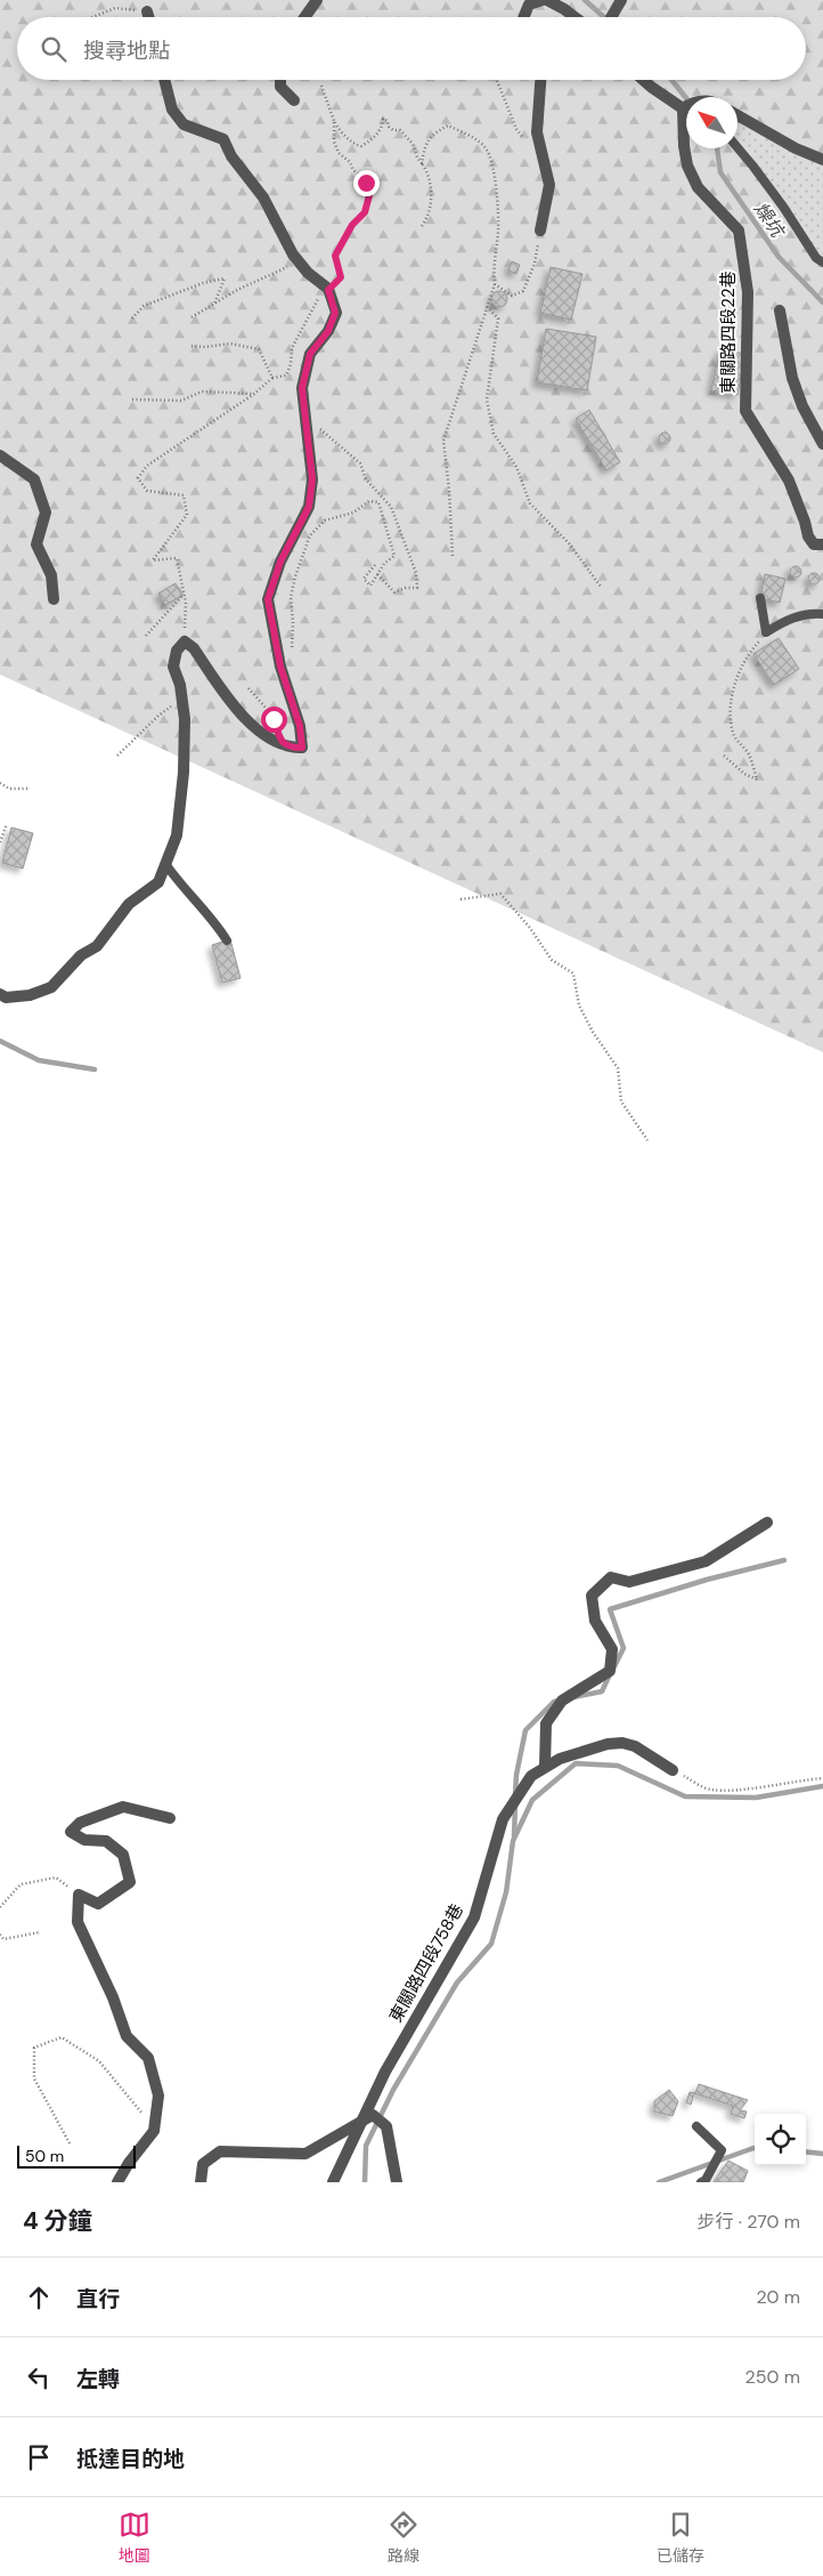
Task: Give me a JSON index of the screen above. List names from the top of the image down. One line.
{"streets":{"street":["東關路四段22巷","東關路四段758巷"]},"water":["燥坑"],"scale_bar":"50 m","north":"top left","page":{"search":"搜尋地點","scale":"50 m","heading":["4 分鐘","步行 · 270 m"],"list":[["直行","20 m"],["左轉","250 m"],"抵達目的地"],"nav":["地圖","路線","已儲存"]}}
